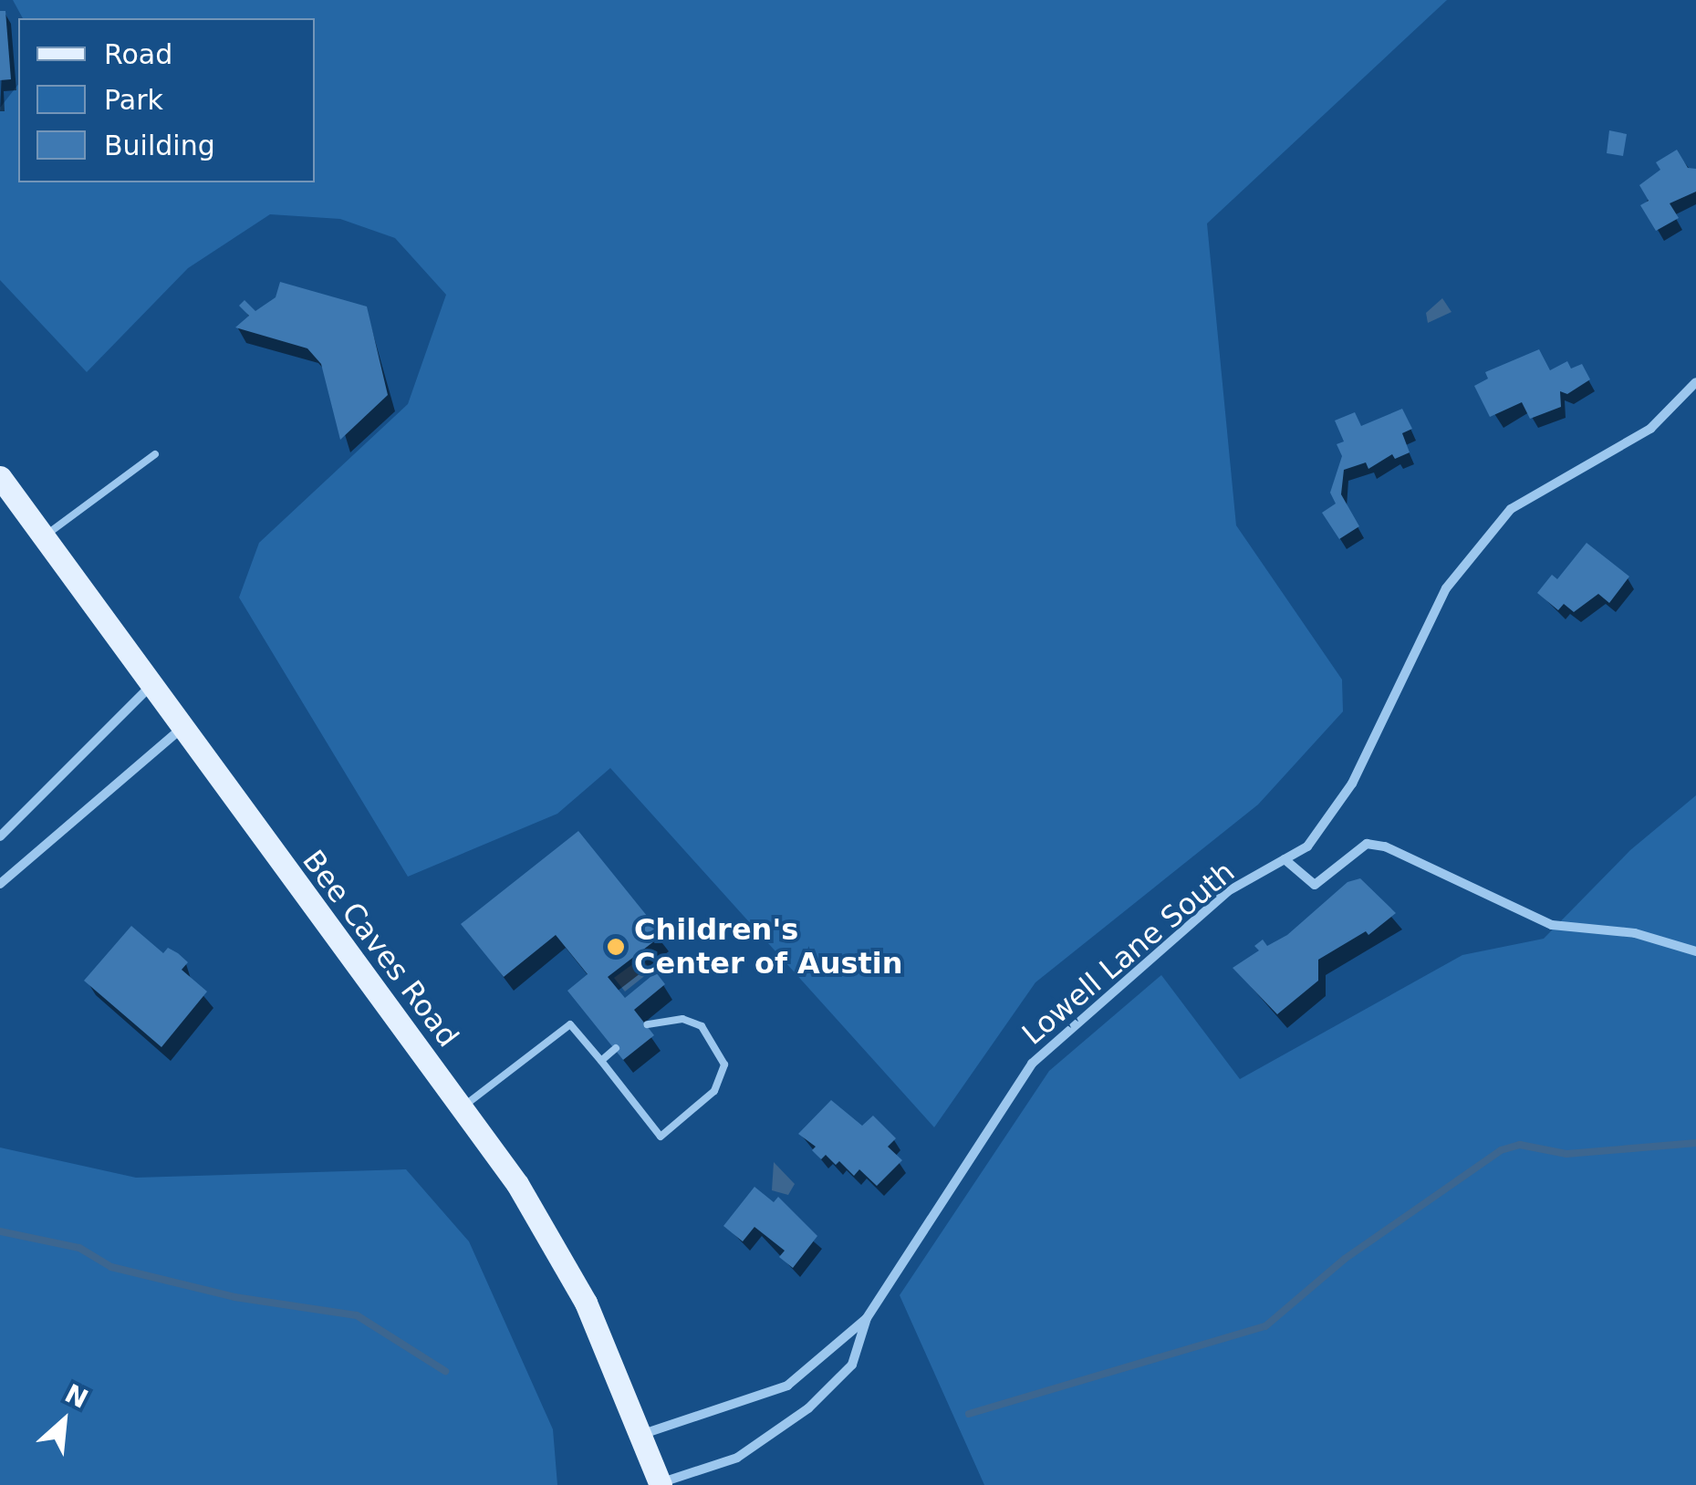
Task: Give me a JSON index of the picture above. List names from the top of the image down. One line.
{"streets":{"main road":["Bee Caves Road"],"street":["Lowell Lane South"]},"crossings":[["Bee Caves Road","Lowell Lane South"]],"places":["Children's Center of Austin"],"legend":["Road","Park","Building"],"north":"top right"}
